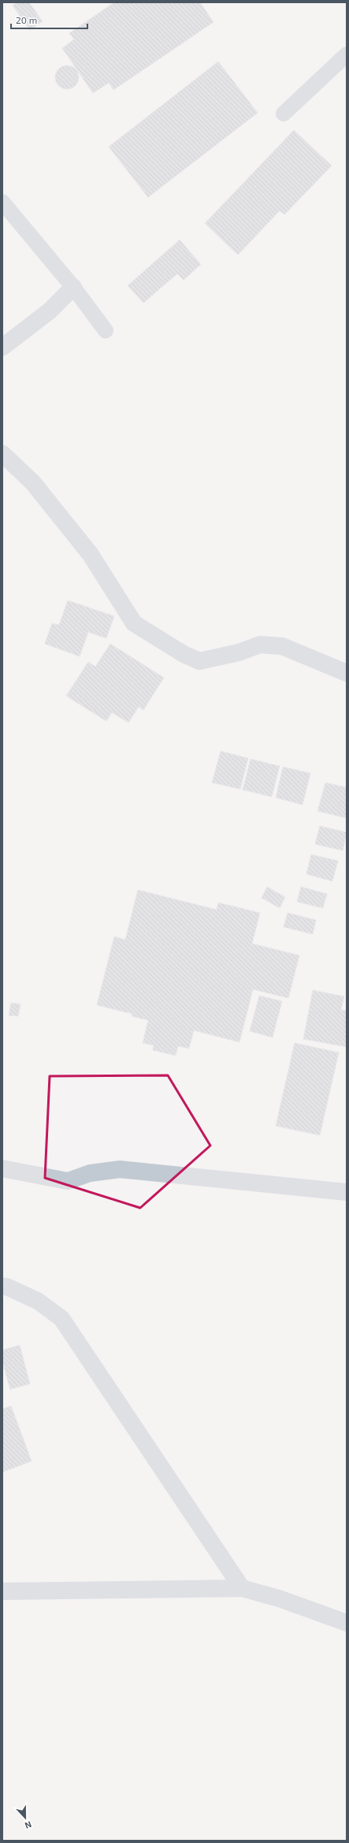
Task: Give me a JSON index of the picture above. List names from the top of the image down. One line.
{"scale_bar":"20 m","north":"bottom"}
